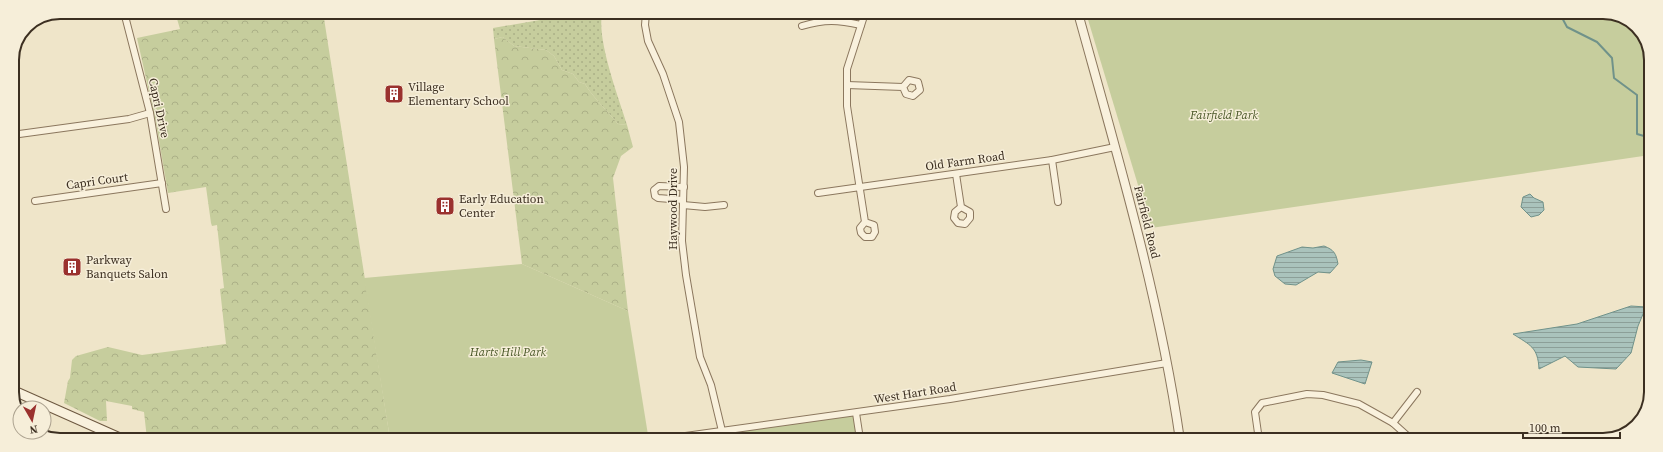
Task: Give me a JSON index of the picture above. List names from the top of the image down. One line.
{"streets":{"street":["Capri Drive","Old Farm Road","Capri Court","Haywood Drive","Fairfield Road","West Hart Road"]},"crossings":[["Capri Drive","Capri Court"],["Old Farm Road","Fairfield Road"],["Haywood Drive","West Hart Road"],["Fairfield Road","West Hart Road"]],"parks":["Fairfield Park","Harts Hill Park"],"places":{"building":["Village Elementary School","Early Education Center","Parkway Banquets Salon"]},"scale_bar":"100 m","north":"bottom"}
